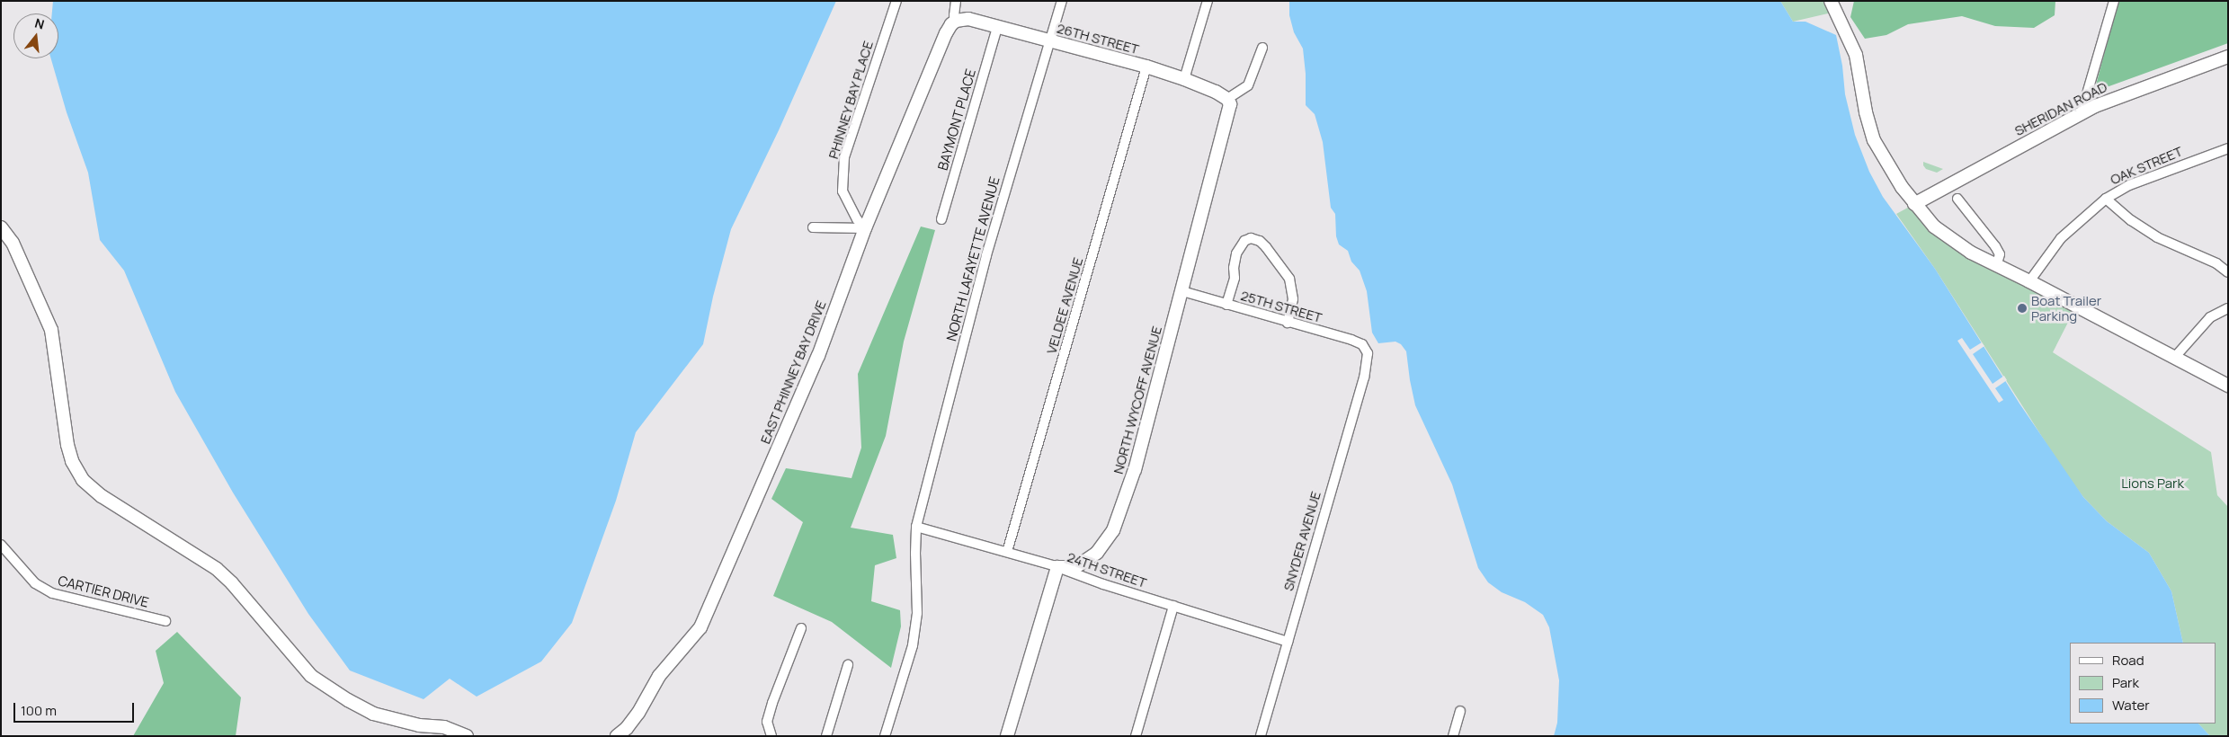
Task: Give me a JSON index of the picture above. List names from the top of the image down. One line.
{"streets":{"street":["26TH STREET","PHINNEY BAY PLACE","SHERIDAN ROAD","BAYMONT PLACE","OAK STREET","NORTH LAFAYETTE AVENUE","VELDEE AVENUE","25TH STREET","EAST PHINNEY BAY DRIVE","NORTH WYCOFF AVENUE","SNYDER AVENUE","24TH STREET","CARTIER DRIVE"]},"crossings":[["26TH STREET","BAYMONT PLACE"],["26TH STREET","NORTH LAFAYETTE AVENUE"],["26TH STREET","VELDEE AVENUE"],["26TH STREET","EAST PHINNEY BAY DRIVE"],["26TH STREET","NORTH WYCOFF AVENUE"],["PHINNEY BAY PLACE","EAST PHINNEY BAY DRIVE"],["NORTH LAFAYETTE AVENUE","24TH STREET"],["VELDEE AVENUE","24TH STREET"],["25TH STREET","NORTH WYCOFF AVENUE"],["25TH STREET","SNYDER AVENUE"],["NORTH WYCOFF AVENUE","24TH STREET"],["SNYDER AVENUE","24TH STREET"]],"parks":["Lions Park"],"places":["Boat Trailer Parking"],"legend":["Road","Park","Water"],"scale_bar":"100 m","north":"top"}
